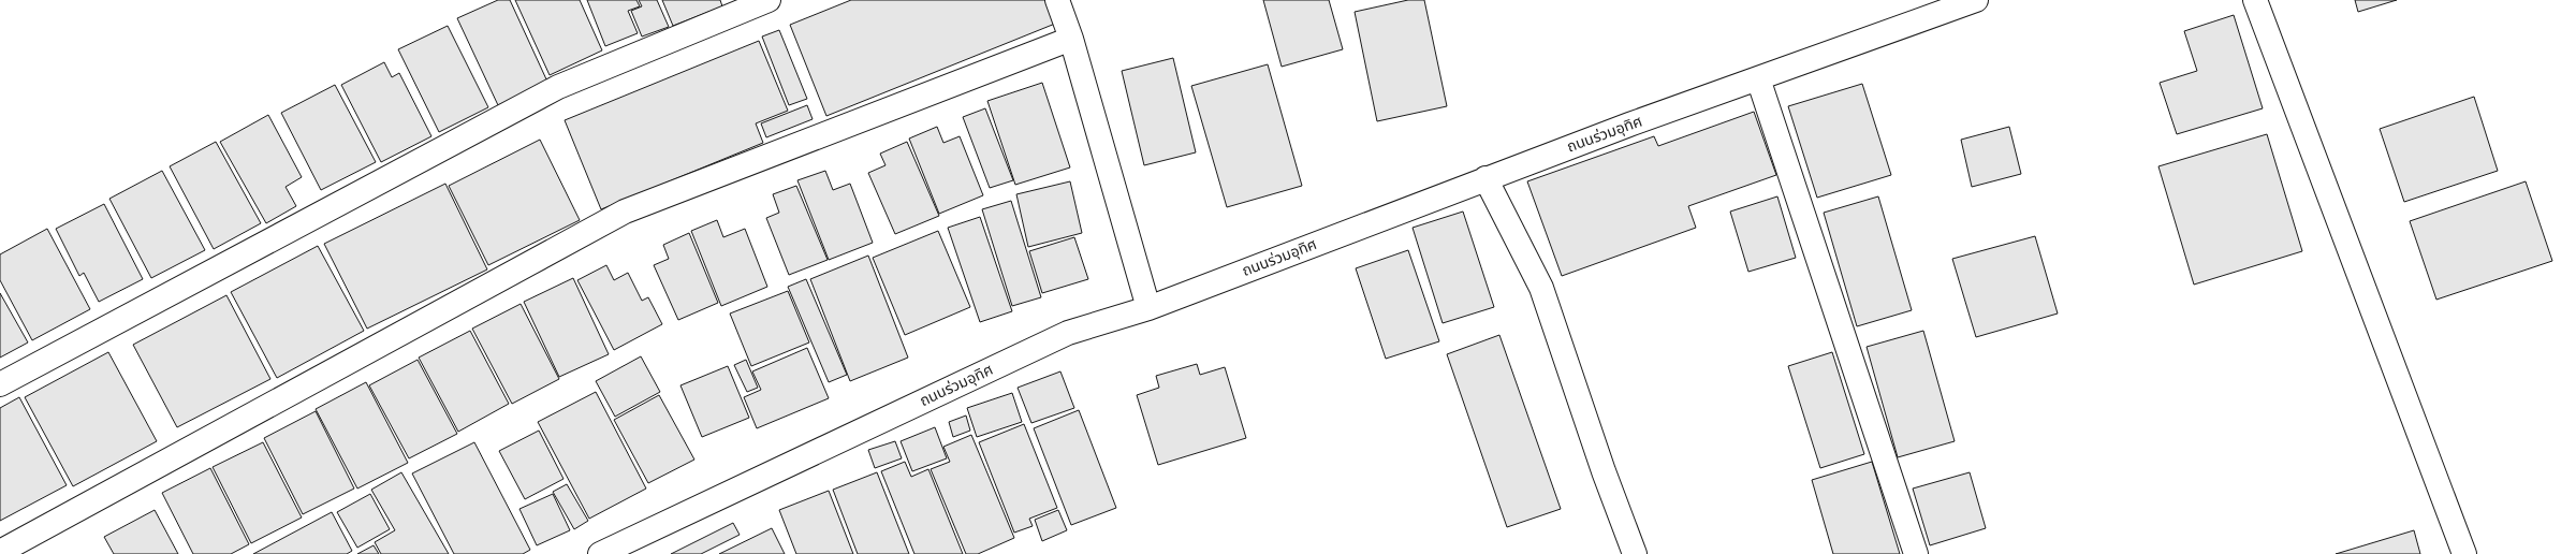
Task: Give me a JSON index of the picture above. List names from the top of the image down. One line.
{"streets":{"street":["ถนนร่วมอุทิศ"]}}
